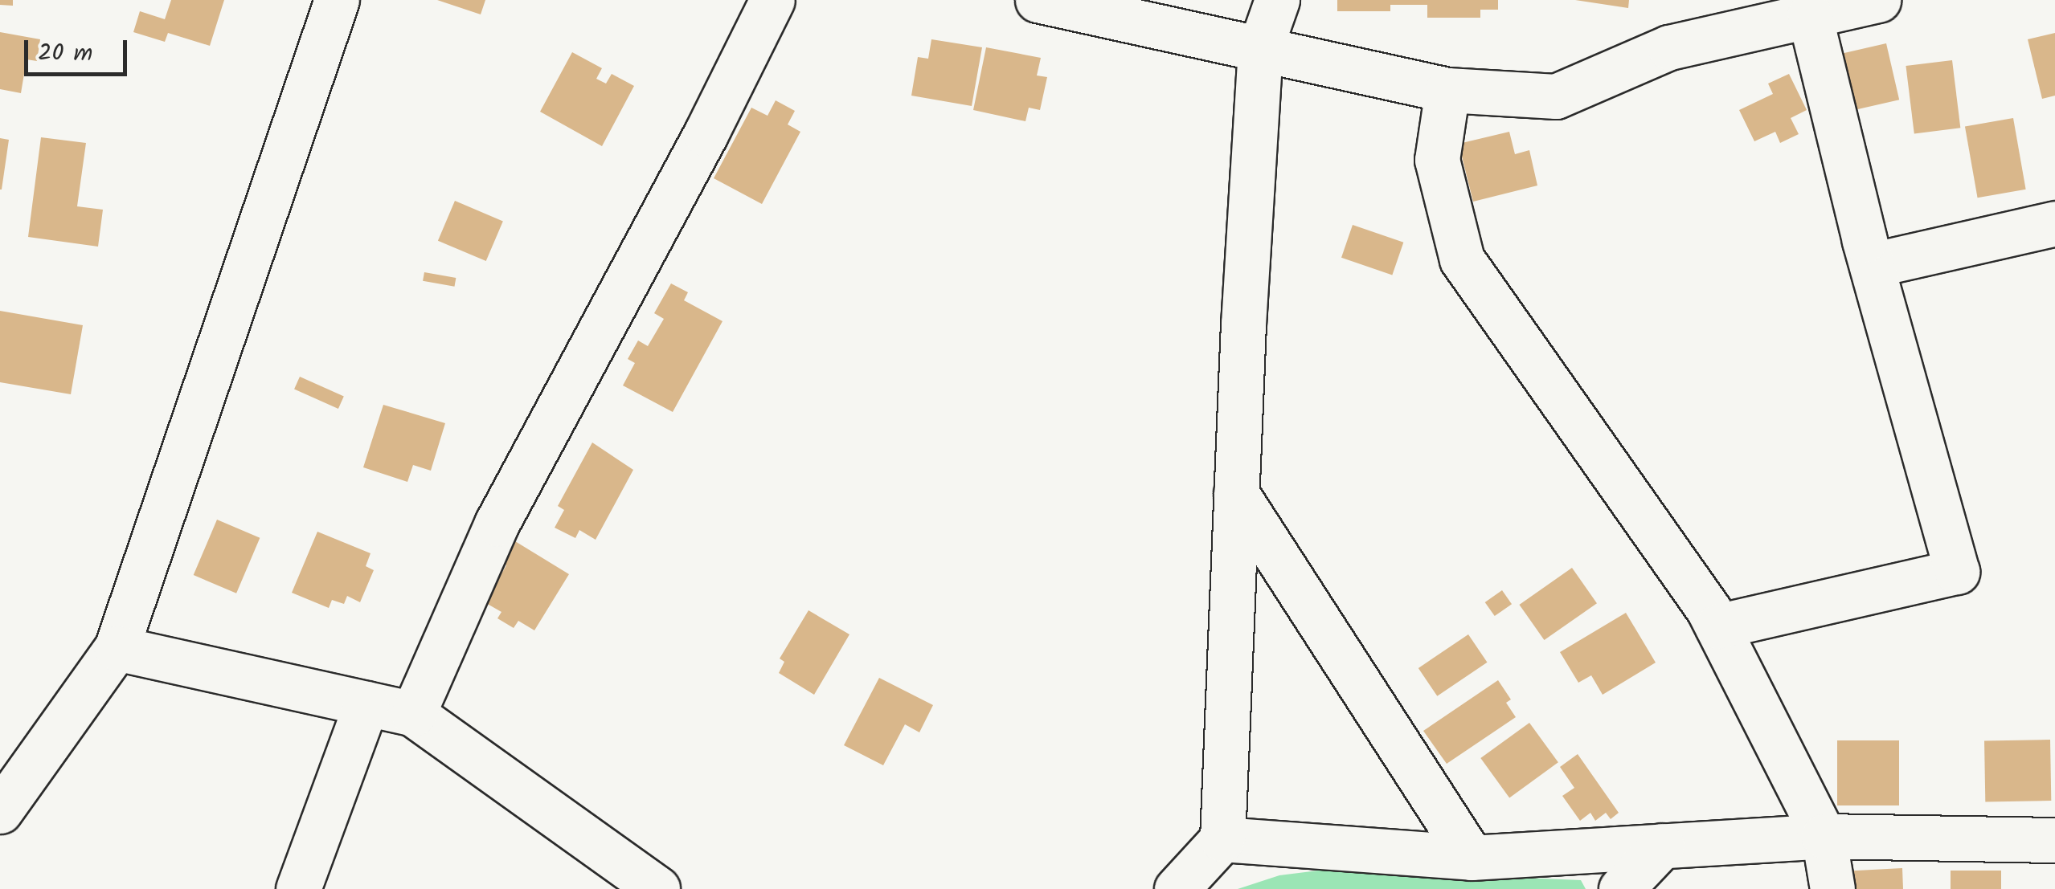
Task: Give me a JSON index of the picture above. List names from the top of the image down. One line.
{"scale_bar":"20 m"}
